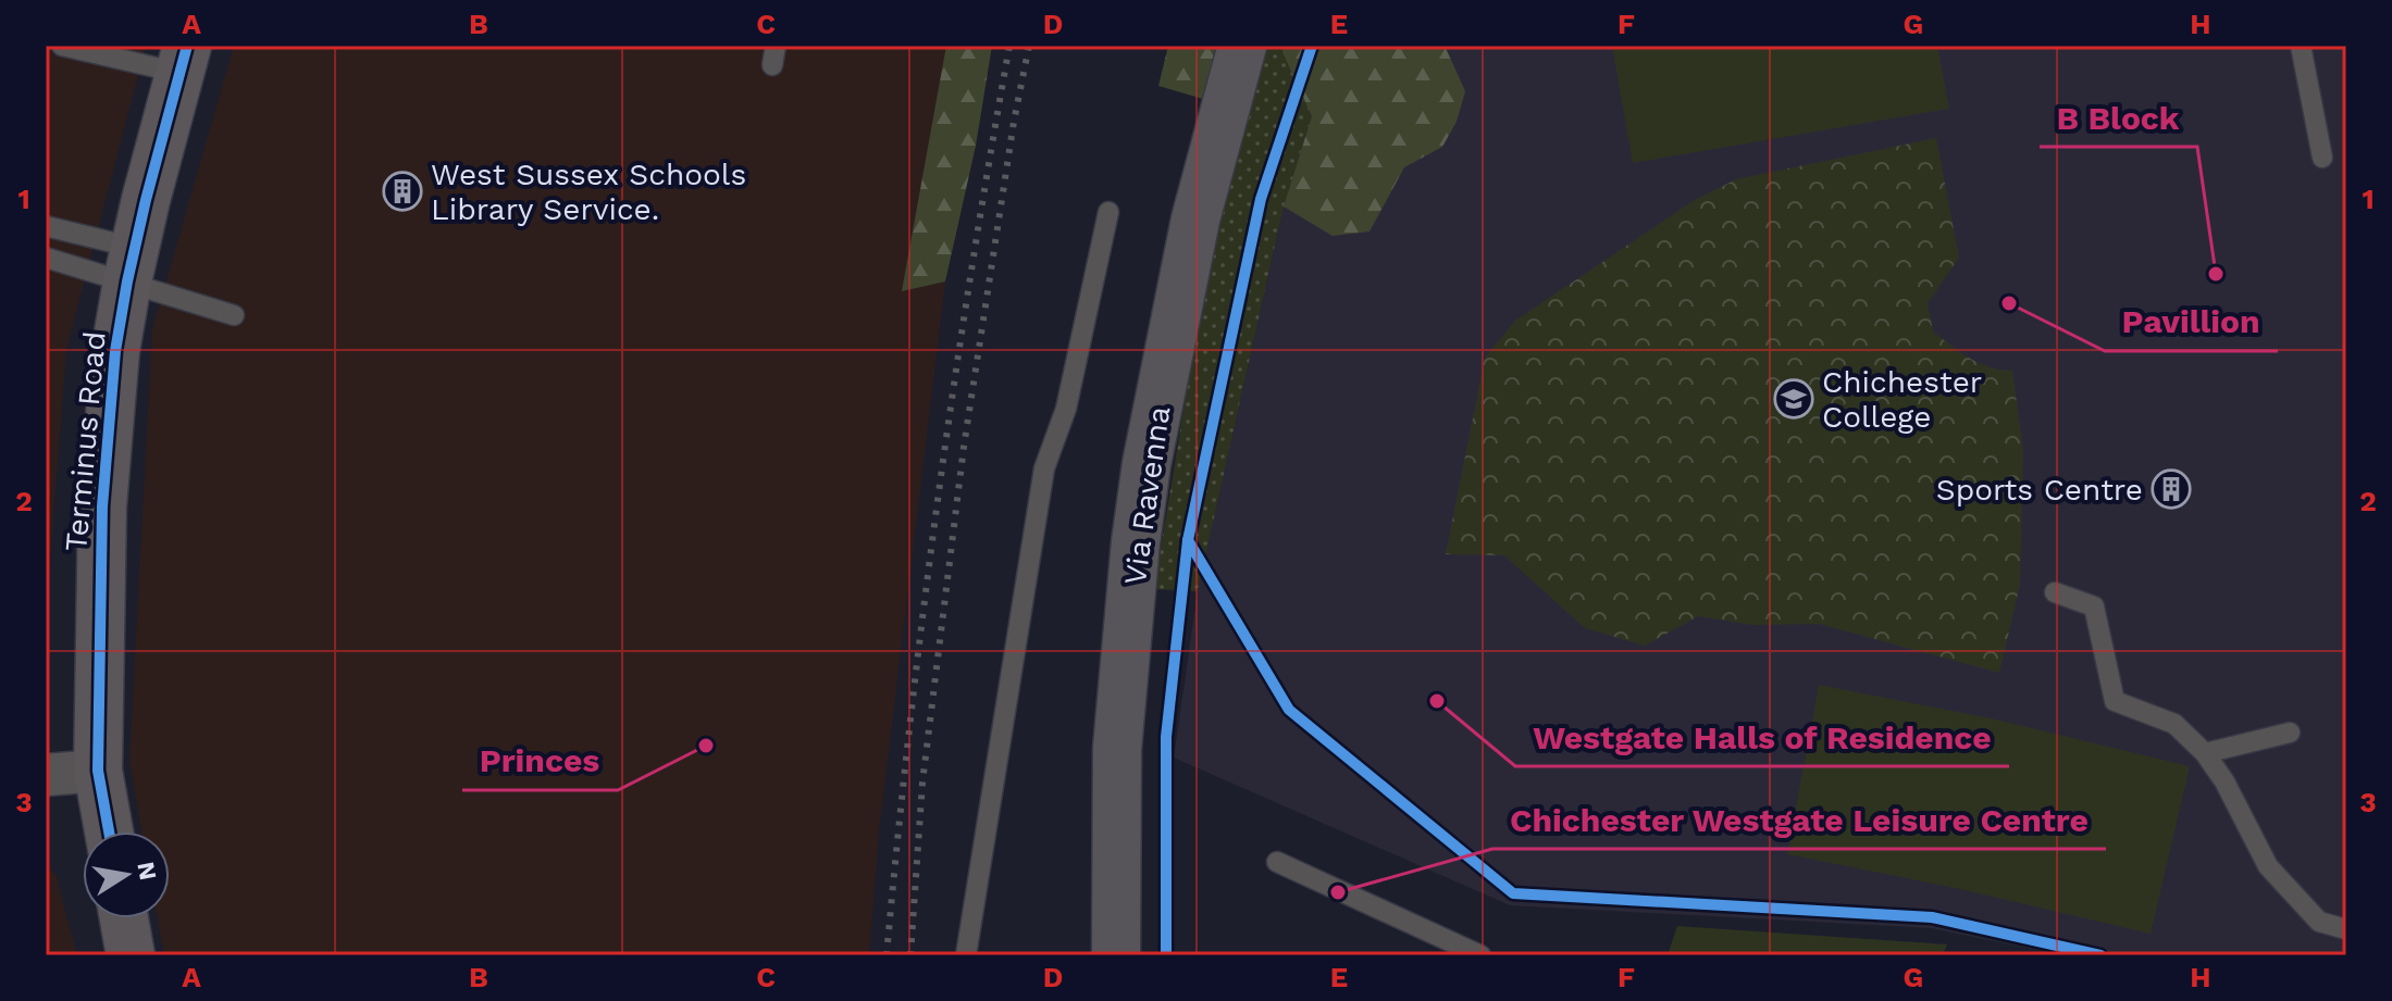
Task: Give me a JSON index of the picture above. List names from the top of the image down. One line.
{"streets":{"main road":["Via Ravenna"],"street":["Terminus Road"]},"places":{"building":["West Sussex Schools Library Service.","Sports Centre"],"other":["B Block","Pavillion","Westgate Halls of Residence","Princes","Chichester Westgate Leisure Centre"],"school or university":["Chichester College"]},"north":"right","grid":{"columns":["A","B","C","D","E","F","G","H"],"rows":["1","2","3"]}}
